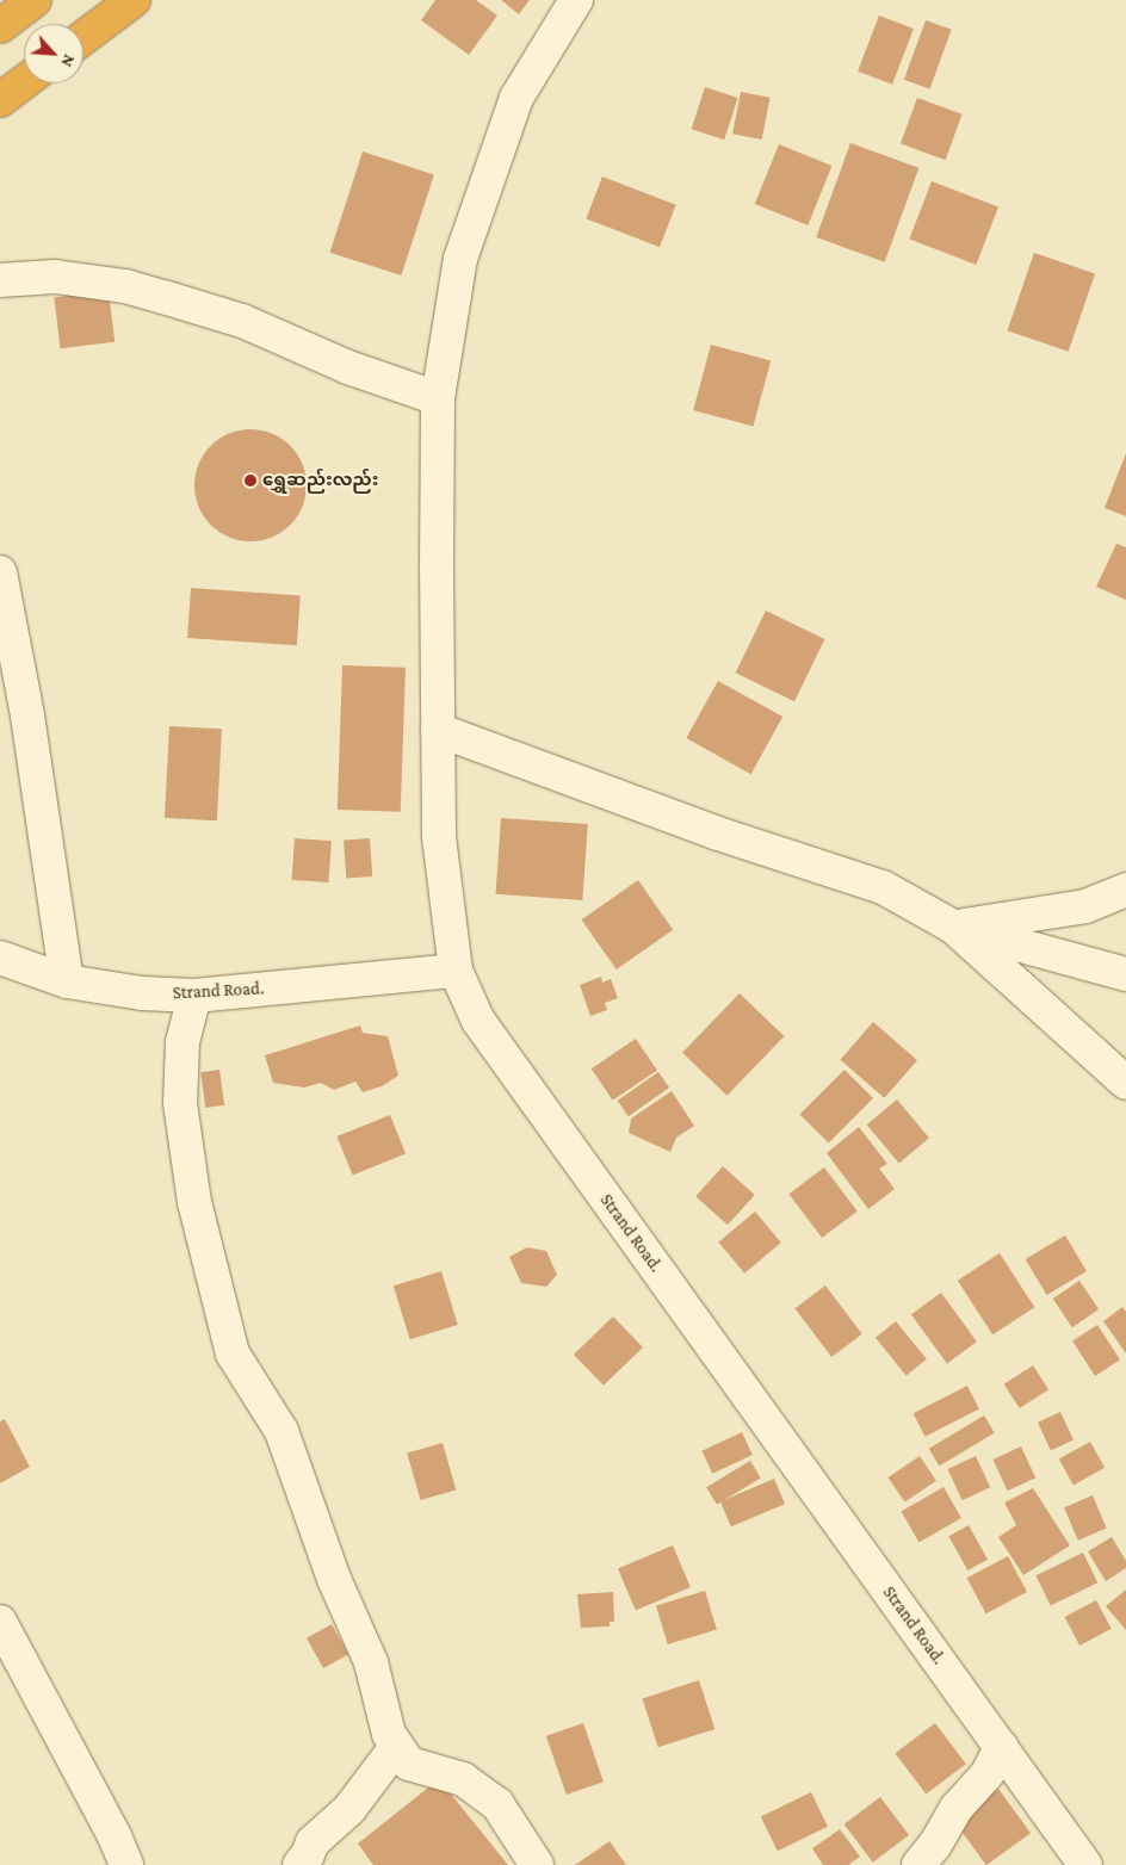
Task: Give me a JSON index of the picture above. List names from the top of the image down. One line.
{"streets":{"street":["Strand Road."]},"places":["ရွှေဆည်းလည်း"],"north":"bottom right"}
